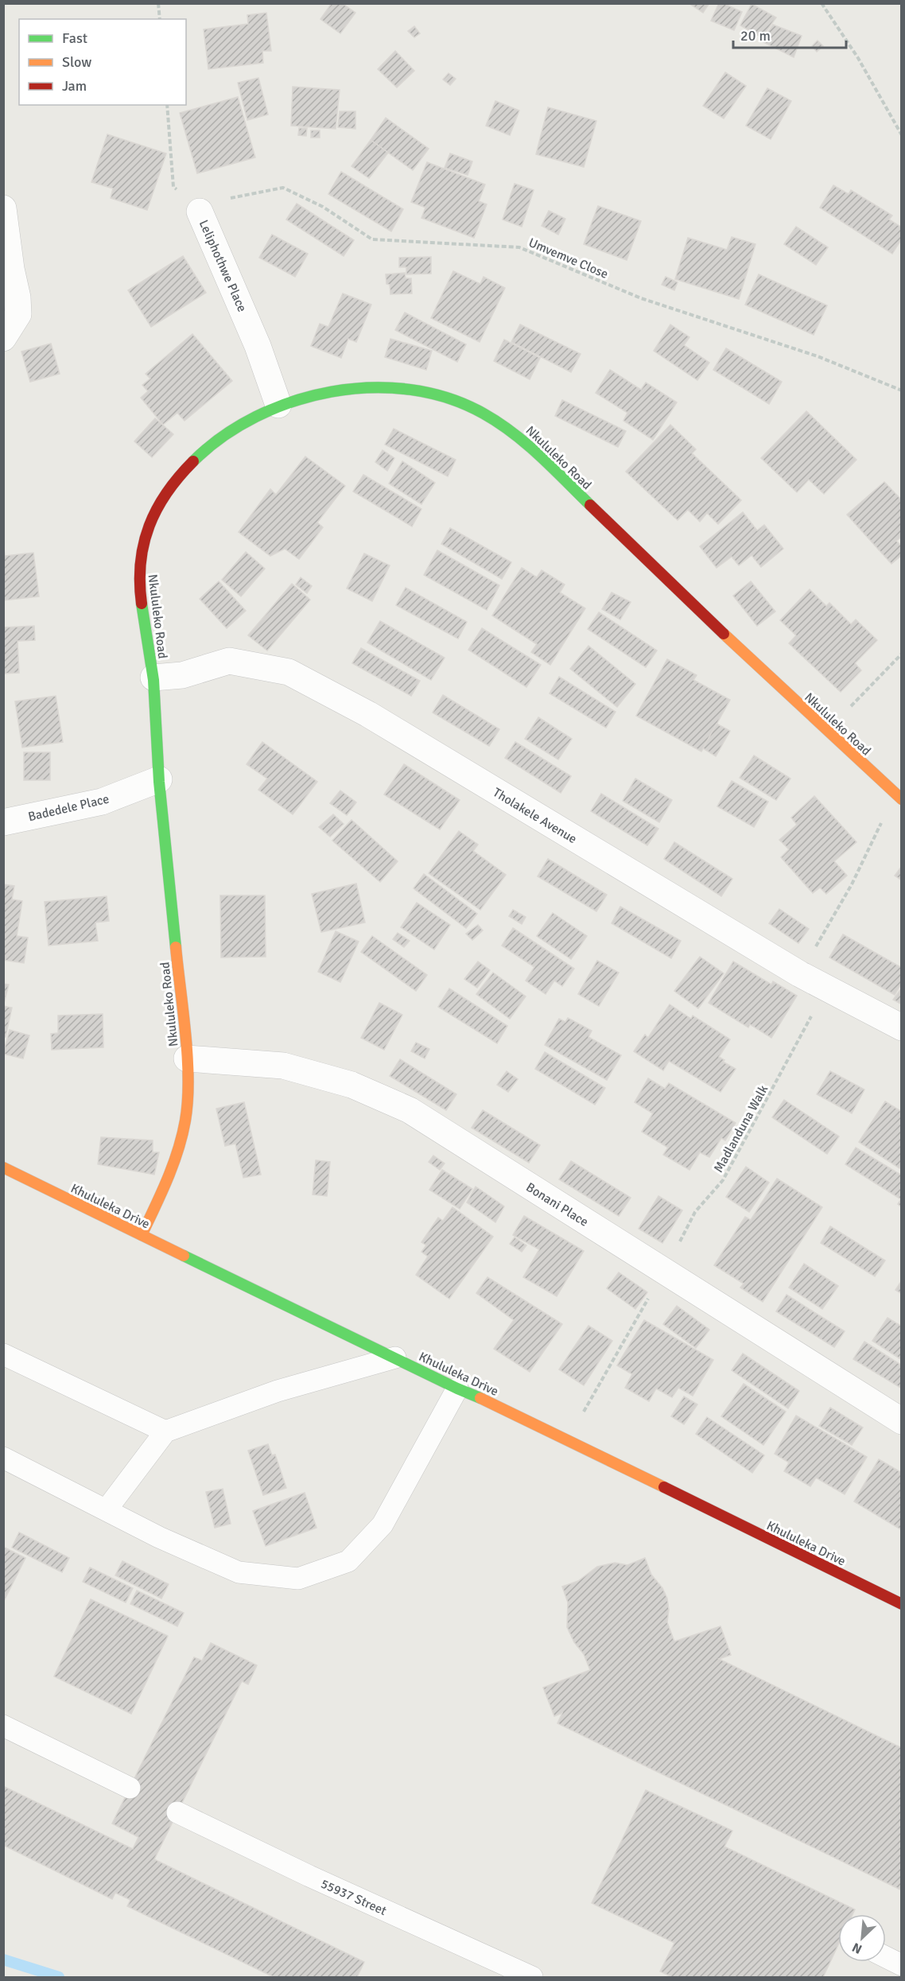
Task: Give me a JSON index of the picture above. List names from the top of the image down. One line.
{"streets":{"street":["Leliphothwe Place","Nkululeko Road","Badedele Place","Tholakele Avenue","Bonani Place","Khululeka Drive"],"lane":["55937 Street"],"path":["Umvemve Close","Madlanduna Walk"]},"crossings":[["Umvemve Close","Leliphothwe Place"],["Leliphothwe Place","Nkululeko Road"],["Nkululeko Road","Badedele Place"],["Nkululeko Road","Tholakele Avenue"],["Nkululeko Road","Bonani Place"],["Nkululeko Road","Khululeka Drive"],["Tholakele Avenue","Madlanduna Walk"],["Madlanduna Walk","Bonani Place"],["Madlanduna Walk","Khululeka Drive"]],"legend":["Fast","Slow","Jam"],"scale_bar":"20 m","north":"bottom left"}
